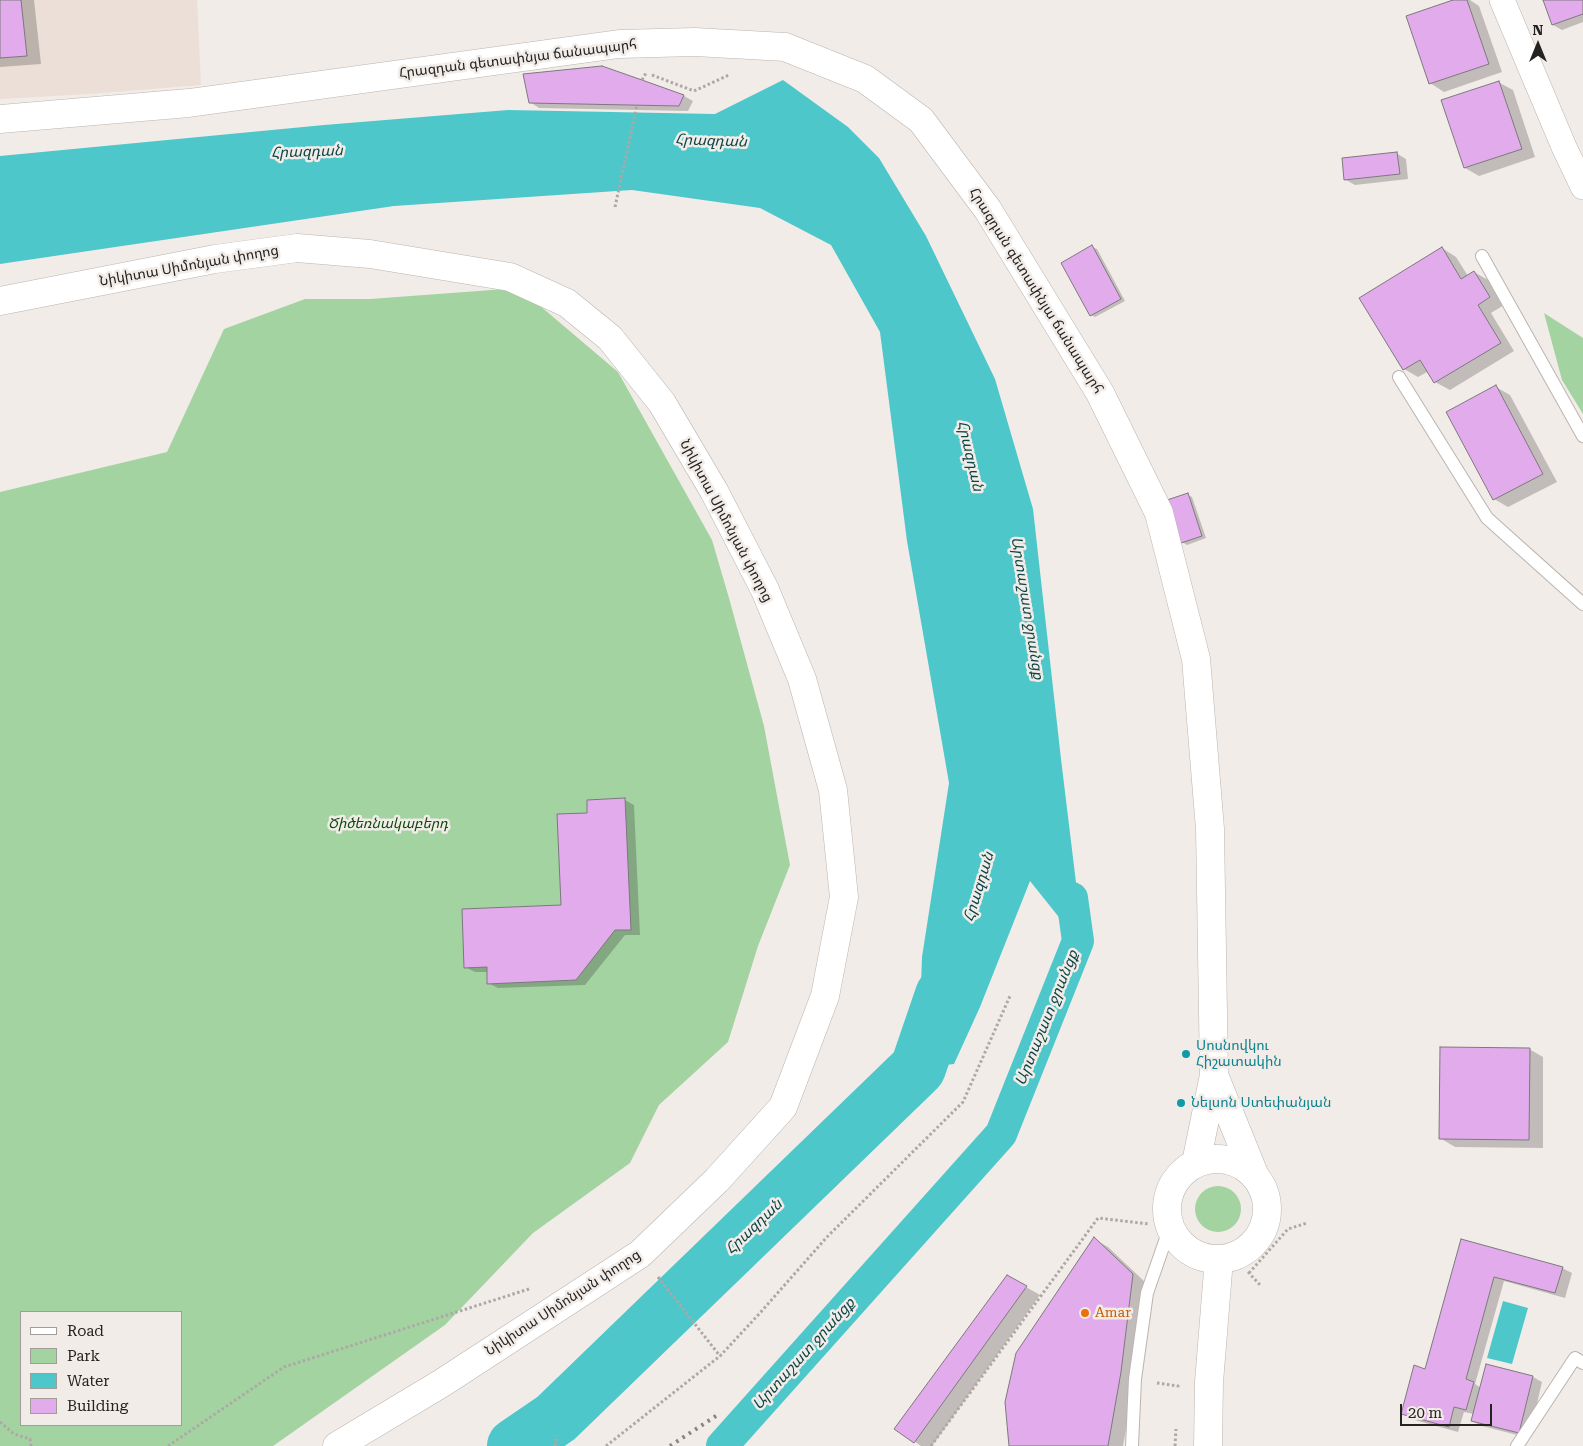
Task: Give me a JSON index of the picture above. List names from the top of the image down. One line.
{"streets":{"street":["Հրազդան գետափնյա ճանապարհ","Նիկիտա Սիմոնյան փողոց"]},"water":["Հրազդան","Արտաշատ ջրանցք"],"parks":["Ծիծեռնակաբերդ"],"places":["Սոսնովկու Հիշատակին","Նելսոն Ստեփանյան","Amar"],"legend":["Road","Park","Water","Building"],"scale_bar":"20 m","north":"top"}
